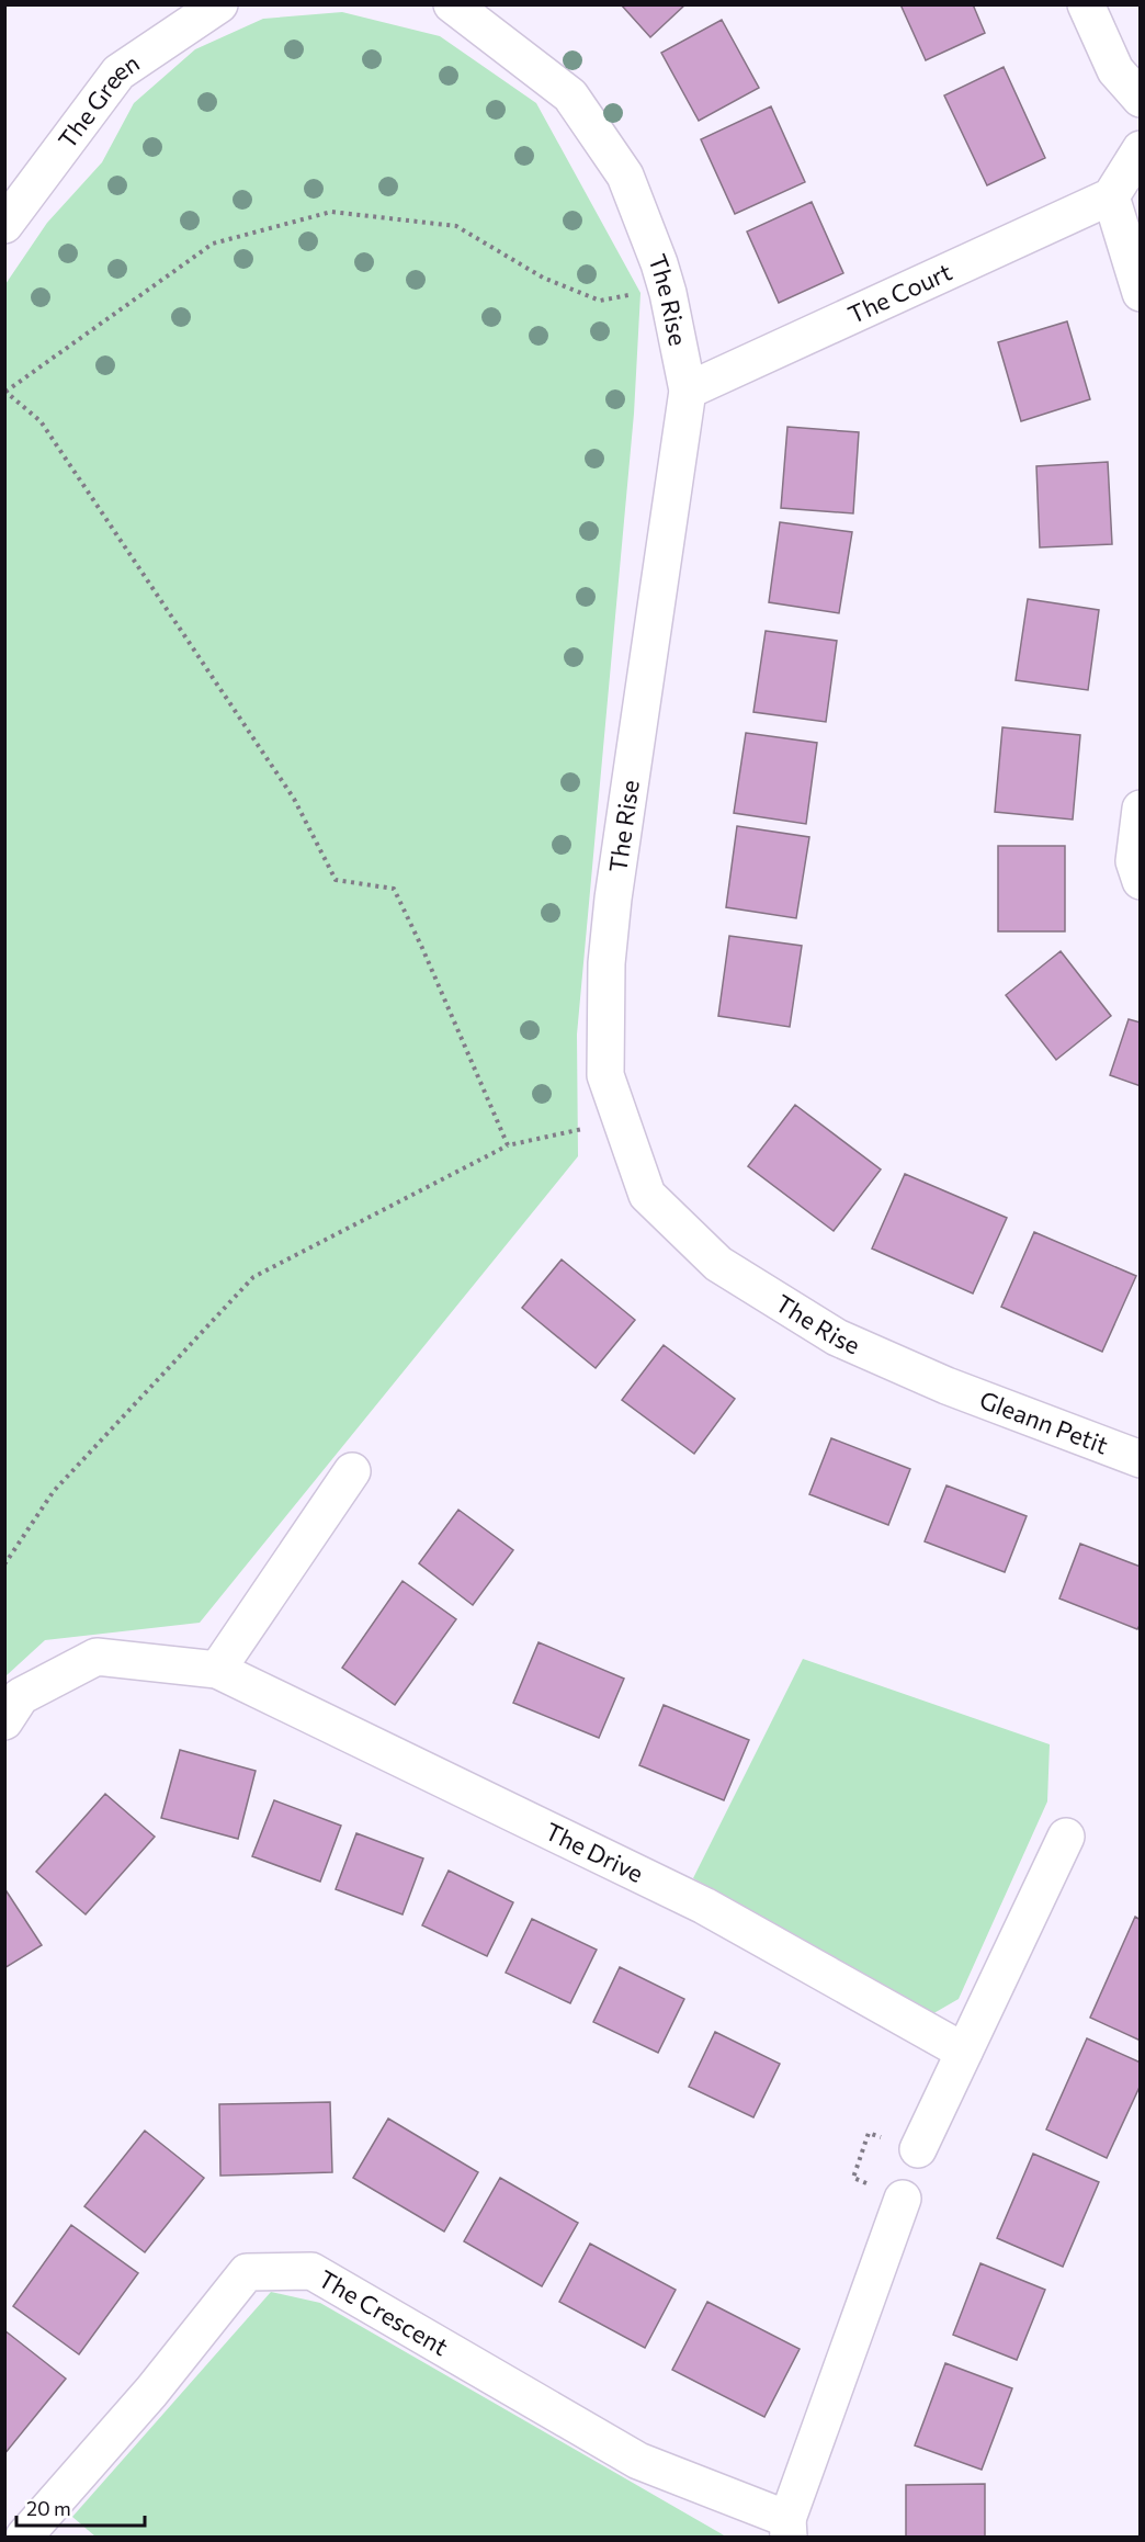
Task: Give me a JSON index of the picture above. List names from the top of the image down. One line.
{"streets":{"street":["The Green","The Court","The Rise","Gleann Petit","The Drive","The Crescent"]},"crossings":[["The Court","The Rise"],["The Rise","Gleann Petit"]],"scale_bar":"20 m"}
